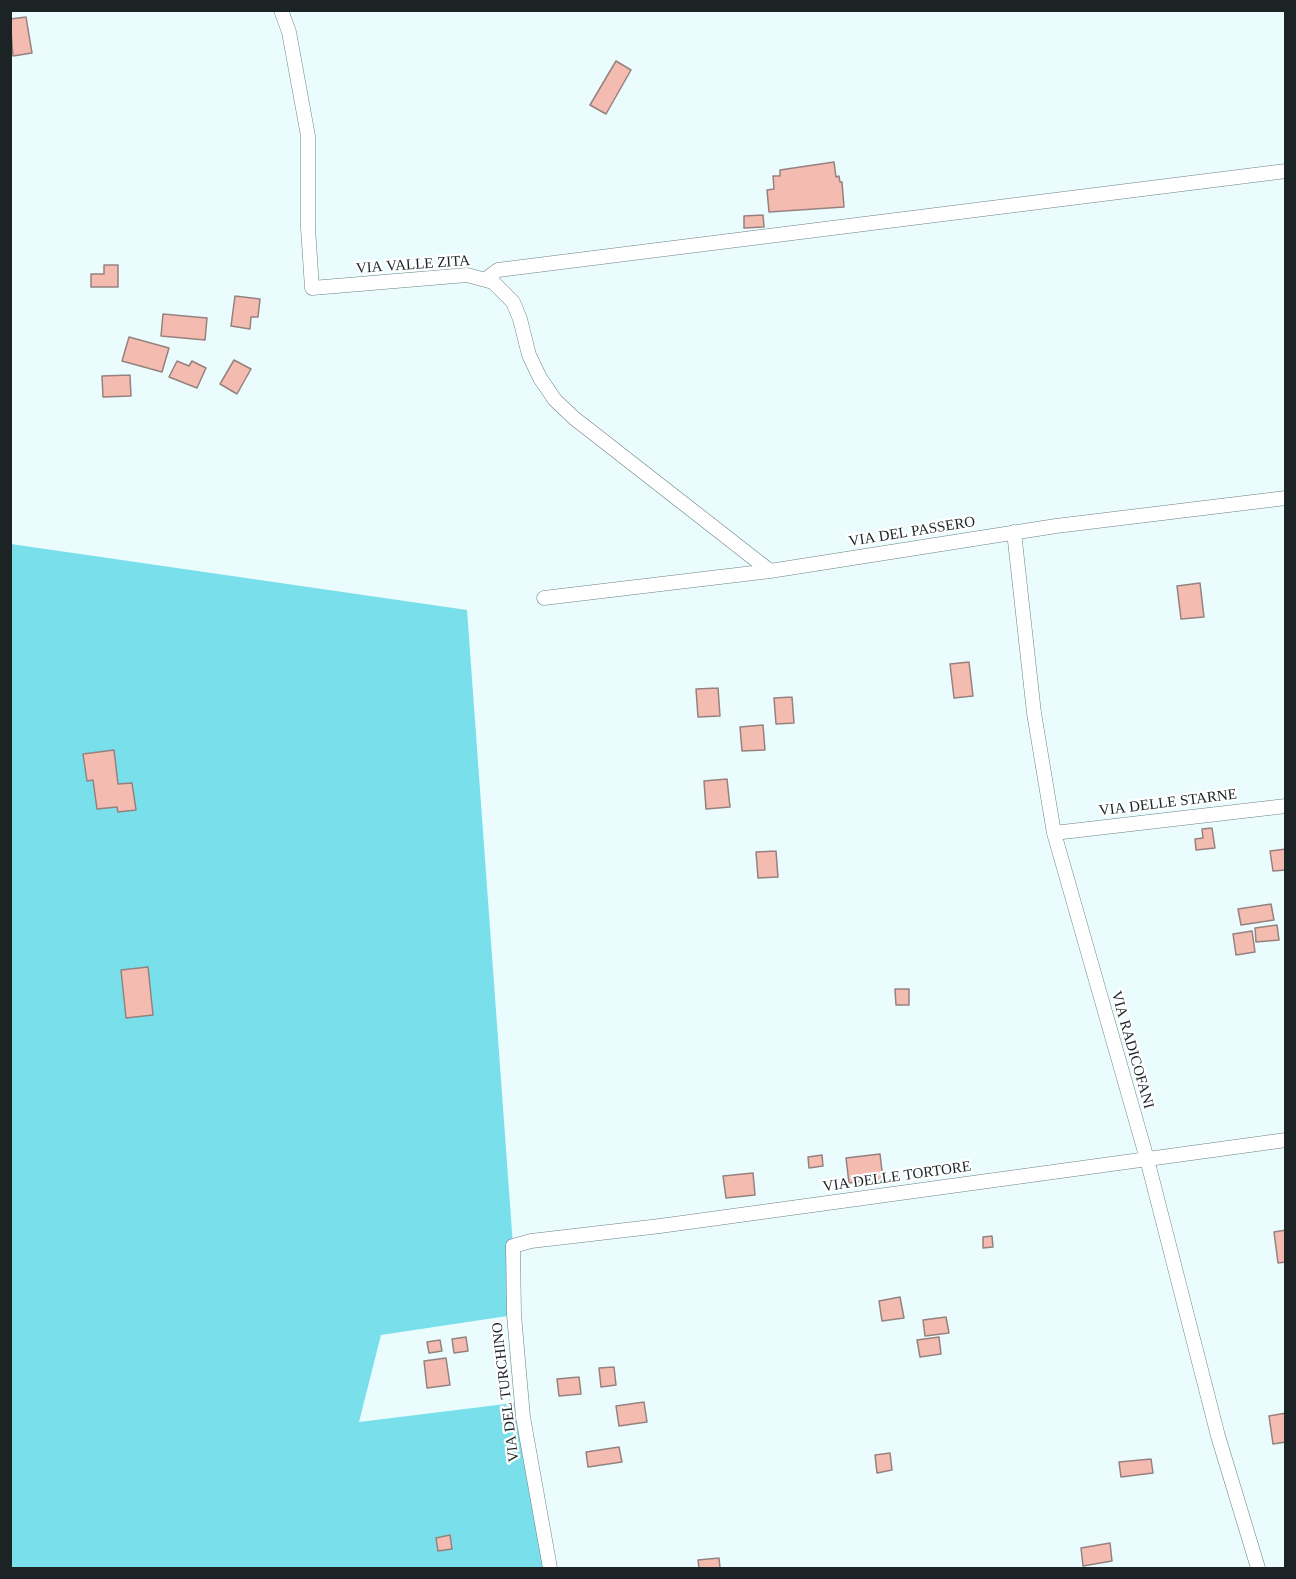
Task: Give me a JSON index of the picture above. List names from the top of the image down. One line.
{"streets":{"street":["VIA VALLE ZITA","VIA DEL PASSERO","VIA DELLE STARNE","VIA RADICOFANI","VIA DELLE TORTORE","VIA DEL TURCHINO"]},"crossings":[["VIA VALLE ZITA","VIA DEL PASSERO"],["VIA DEL PASSERO","VIA RADICOFANI"],["VIA DELLE STARNE","VIA RADICOFANI"],["VIA RADICOFANI","VIA DELLE TORTORE"],["VIA DELLE TORTORE","VIA DEL TURCHINO"]]}
